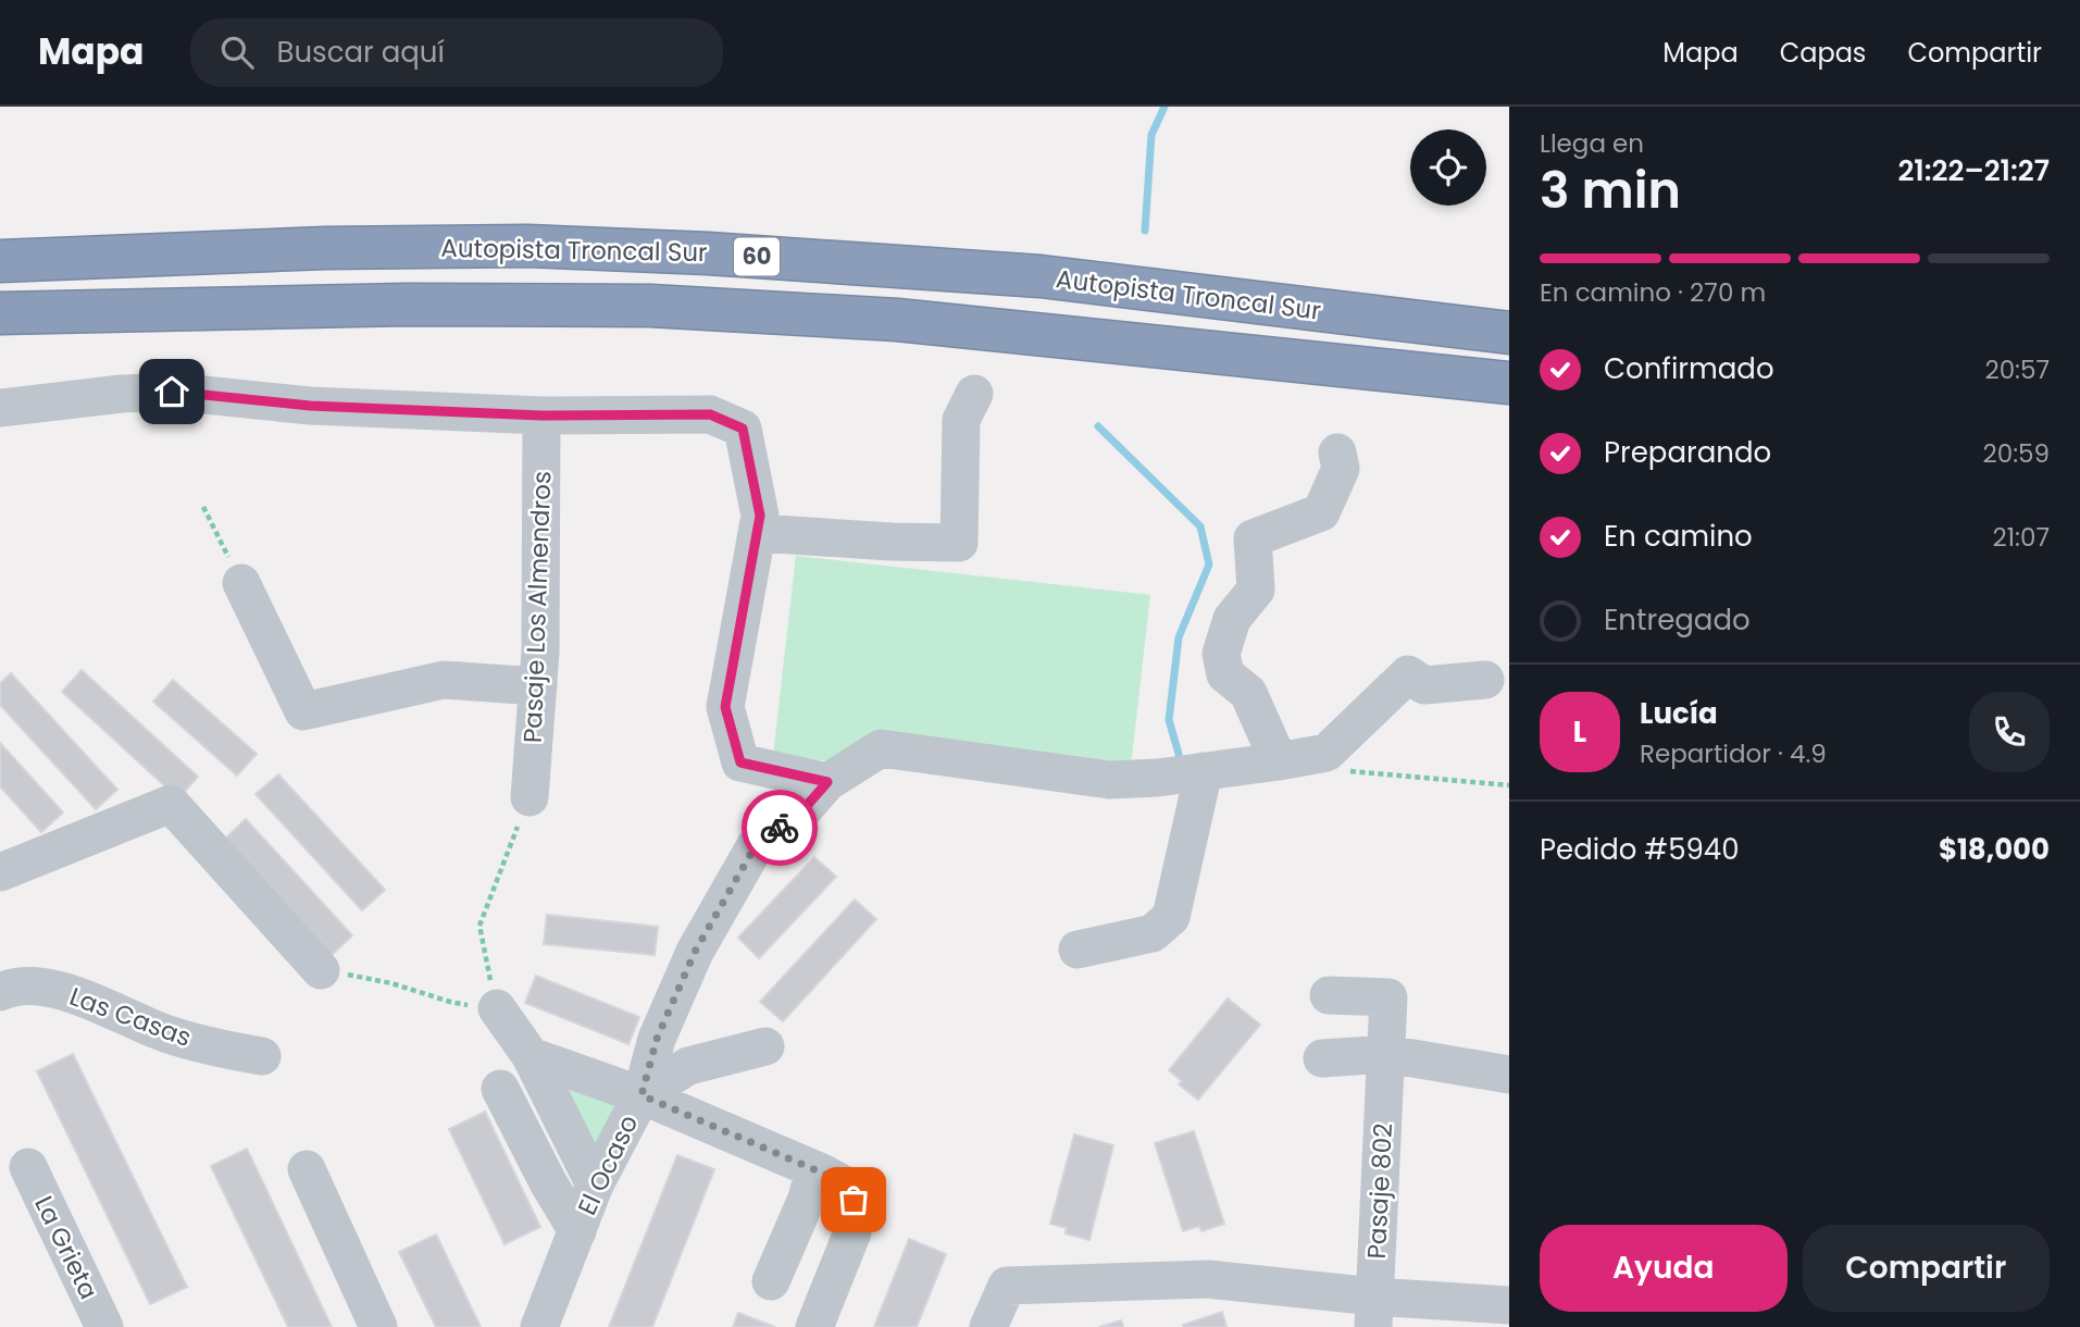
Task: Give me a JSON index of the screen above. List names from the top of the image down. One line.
{"streets":{"highway":["Autopista Troncal Sur","60"],"street":["Pasaje Los Almendros","Las Casas","El Ocaso","Pasaje 802","La Grieta"]},"page":{"header":"Mapa","search":"Buscar aquí","nav":["Mapa","Capas","Compartir"],"heading":["3 min","Llega en","21:22–21:27"],"panel":["Lucía","Repartidor · 4.9","Pedido #5940","$18,000"],"bar":"En camino · 270 m","list":[["Confirmado","20:57"],["Preparando","20:59"],["En camino","21:07"],"Entregado"],"round":"L","buttons":["Ayuda","Compartir"]}}
